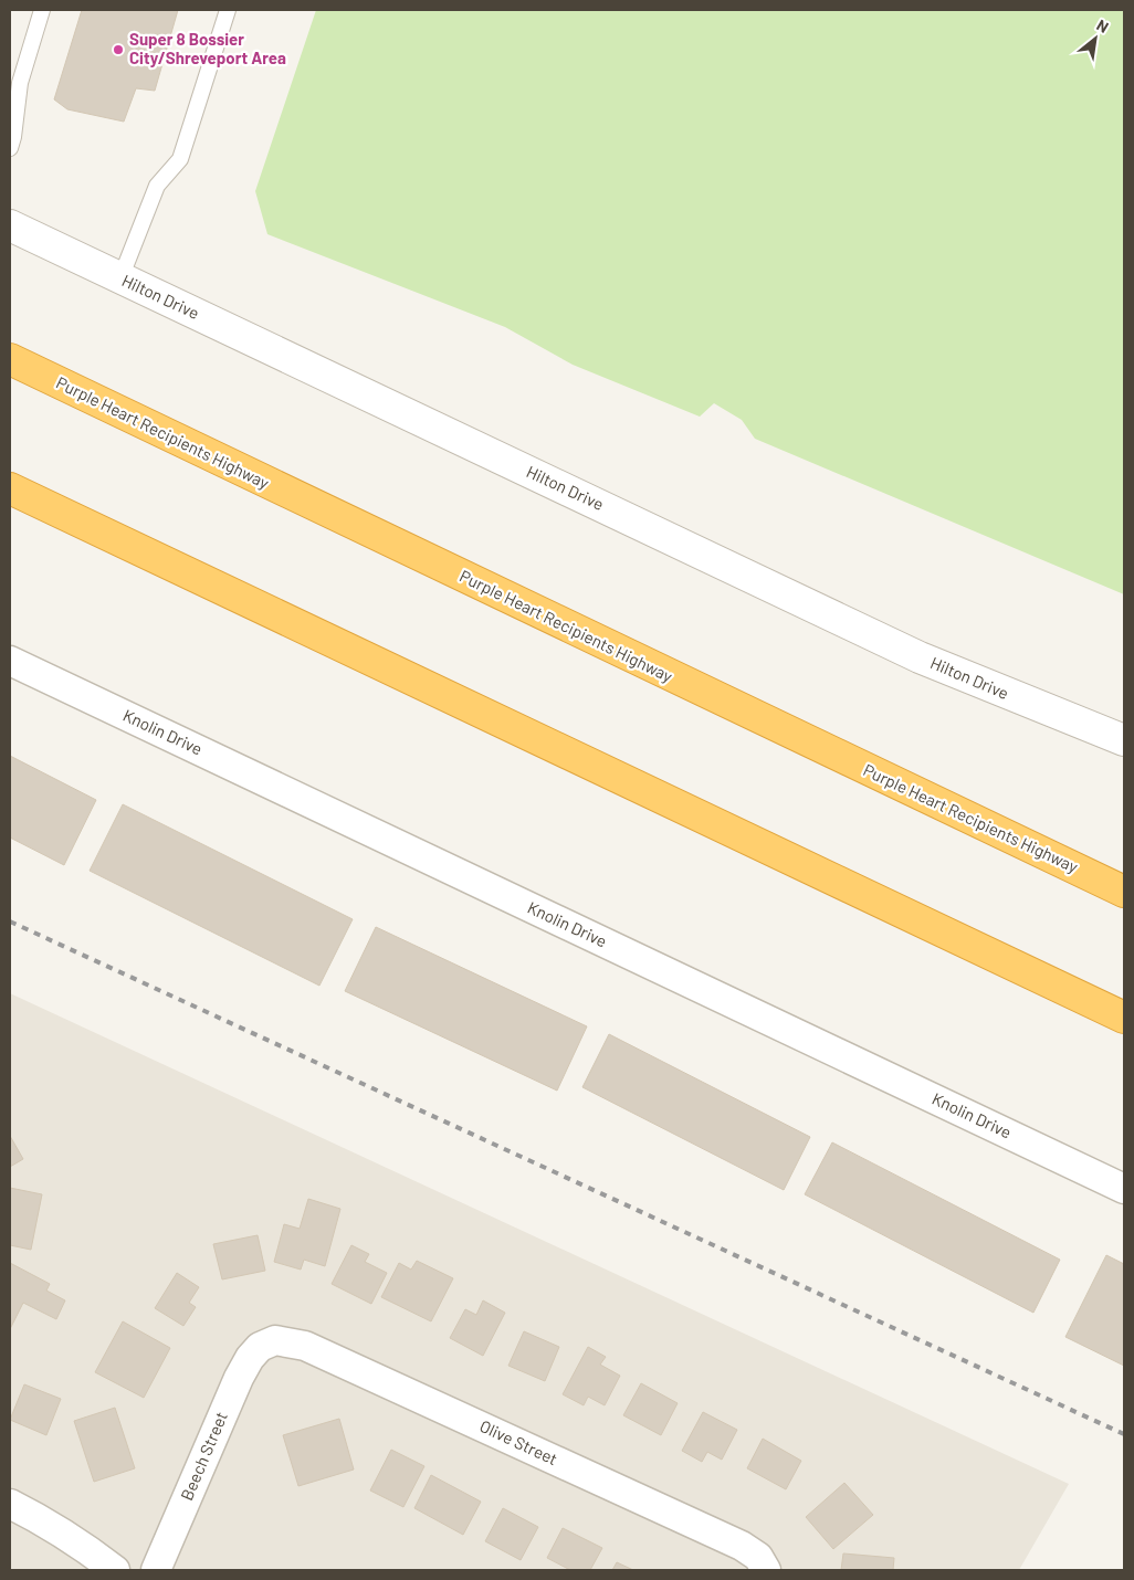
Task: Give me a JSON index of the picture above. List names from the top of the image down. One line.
{"streets":{"highway":["Purple Heart Recipients Highway"],"street":["Hilton Drive","Knolin Drive","Olive Street","Beech Street"]},"crossings":[["Olive Street","Beech Street"]],"places":["Super 8 Bossier City/Shreveport Area"],"north":"top right"}
